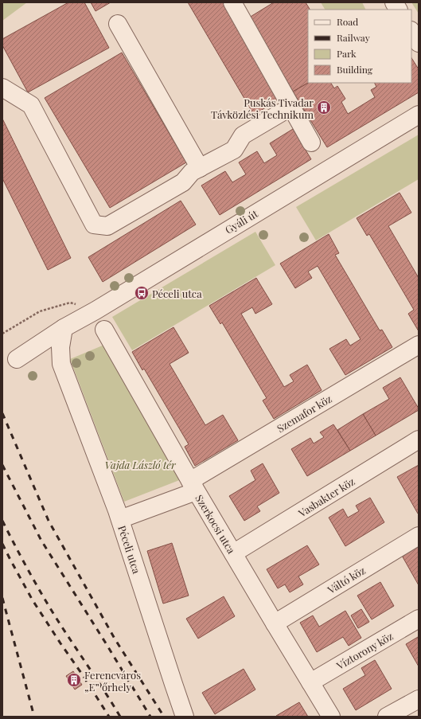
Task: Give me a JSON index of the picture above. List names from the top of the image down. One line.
{"streets":{"street":["Gyáli út","Szemafor köz","Vasbakter köz","Szerkocsi utca","Péceli utca","Váltó köz","Víztorony köz"]},"crossings":[["Gyáli út","Péceli utca"],["Szemafor köz","Szerkocsi utca"],["Szemafor köz","Péceli utca"],["Vasbakter köz","Szerkocsi utca"],["Szerkocsi utca","Váltó köz"],["Szerkocsi utca","Víztorony köz"]],"parks":["Vajda László tér"],"places":{"building":["Puskás Tivadar Távközlési Technikum","Ferencváros „E” őrhely"],"bus stop":["Péceli utca"]},"legend":["Road","Railway","Park","Building"]}
